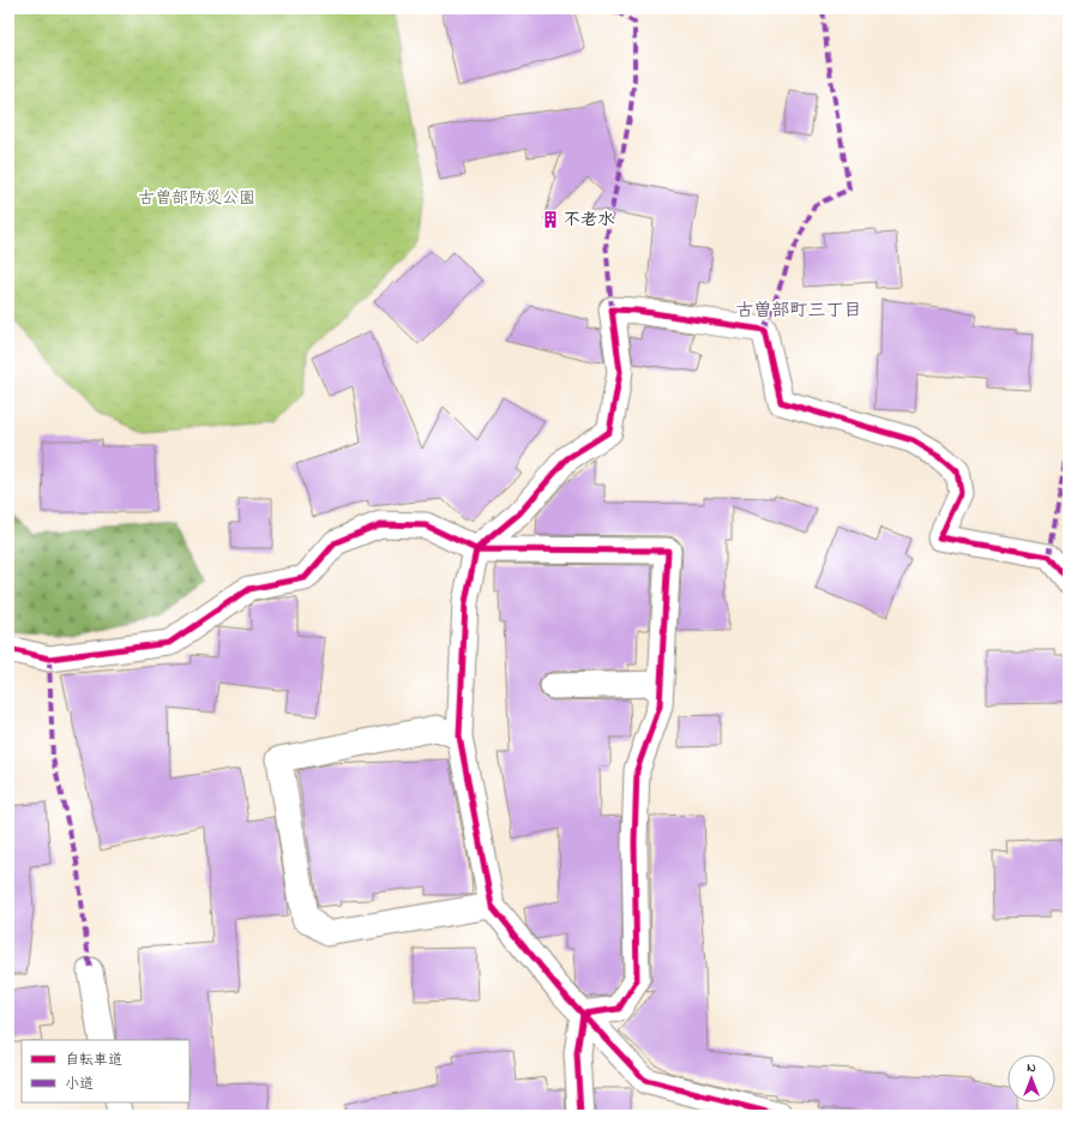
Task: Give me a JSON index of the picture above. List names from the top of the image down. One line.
{"districts":["古曽部町三丁目"],"parks":["古曽部防災公園"],"places":{"building":["不老水"]},"legend":["自転車道","小道"],"north":"top"}
